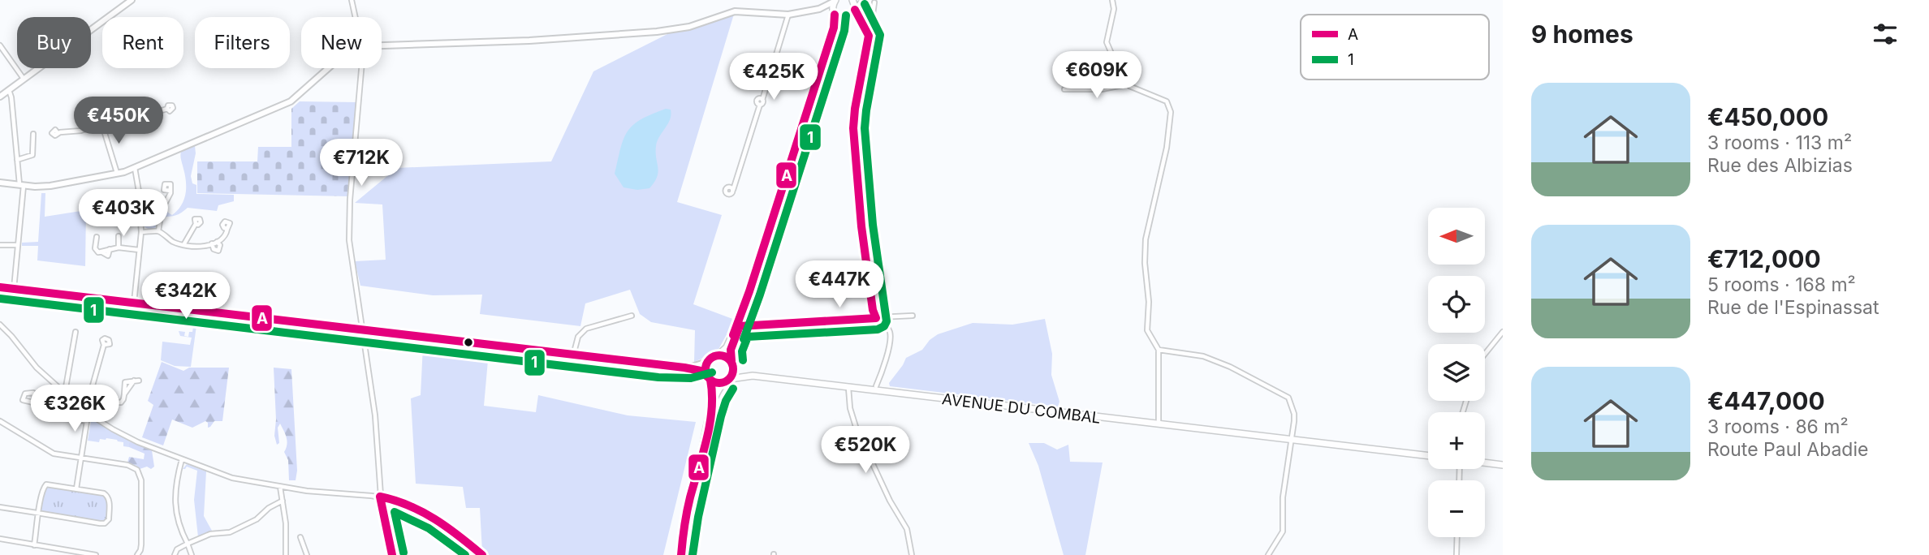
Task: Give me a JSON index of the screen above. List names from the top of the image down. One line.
{"streets":{"main road":["AVENUE DU COMBAL"]},"lines":["transit line 1","transit line A"],"legend":["A","1"],"north":"left","page":{"heading":"9 homes","chip":["Buy","Rent","Filters","New"],"price":["€609K","€425K","€450K","€712K","€403K","€447K","€342K","€326K","€520K"],"list":[{"name":"€450,000","note":"3 rooms · 113 m² · Rue des Albizias"},{"name":"€712,000","note":"5 rooms · 168 m² · Rue de l'Espinassat"},{"name":"€447,000","note":"3 rooms · 86 m² · Route Paul Abadie"}],"map_buttons":["+","−"]}}
